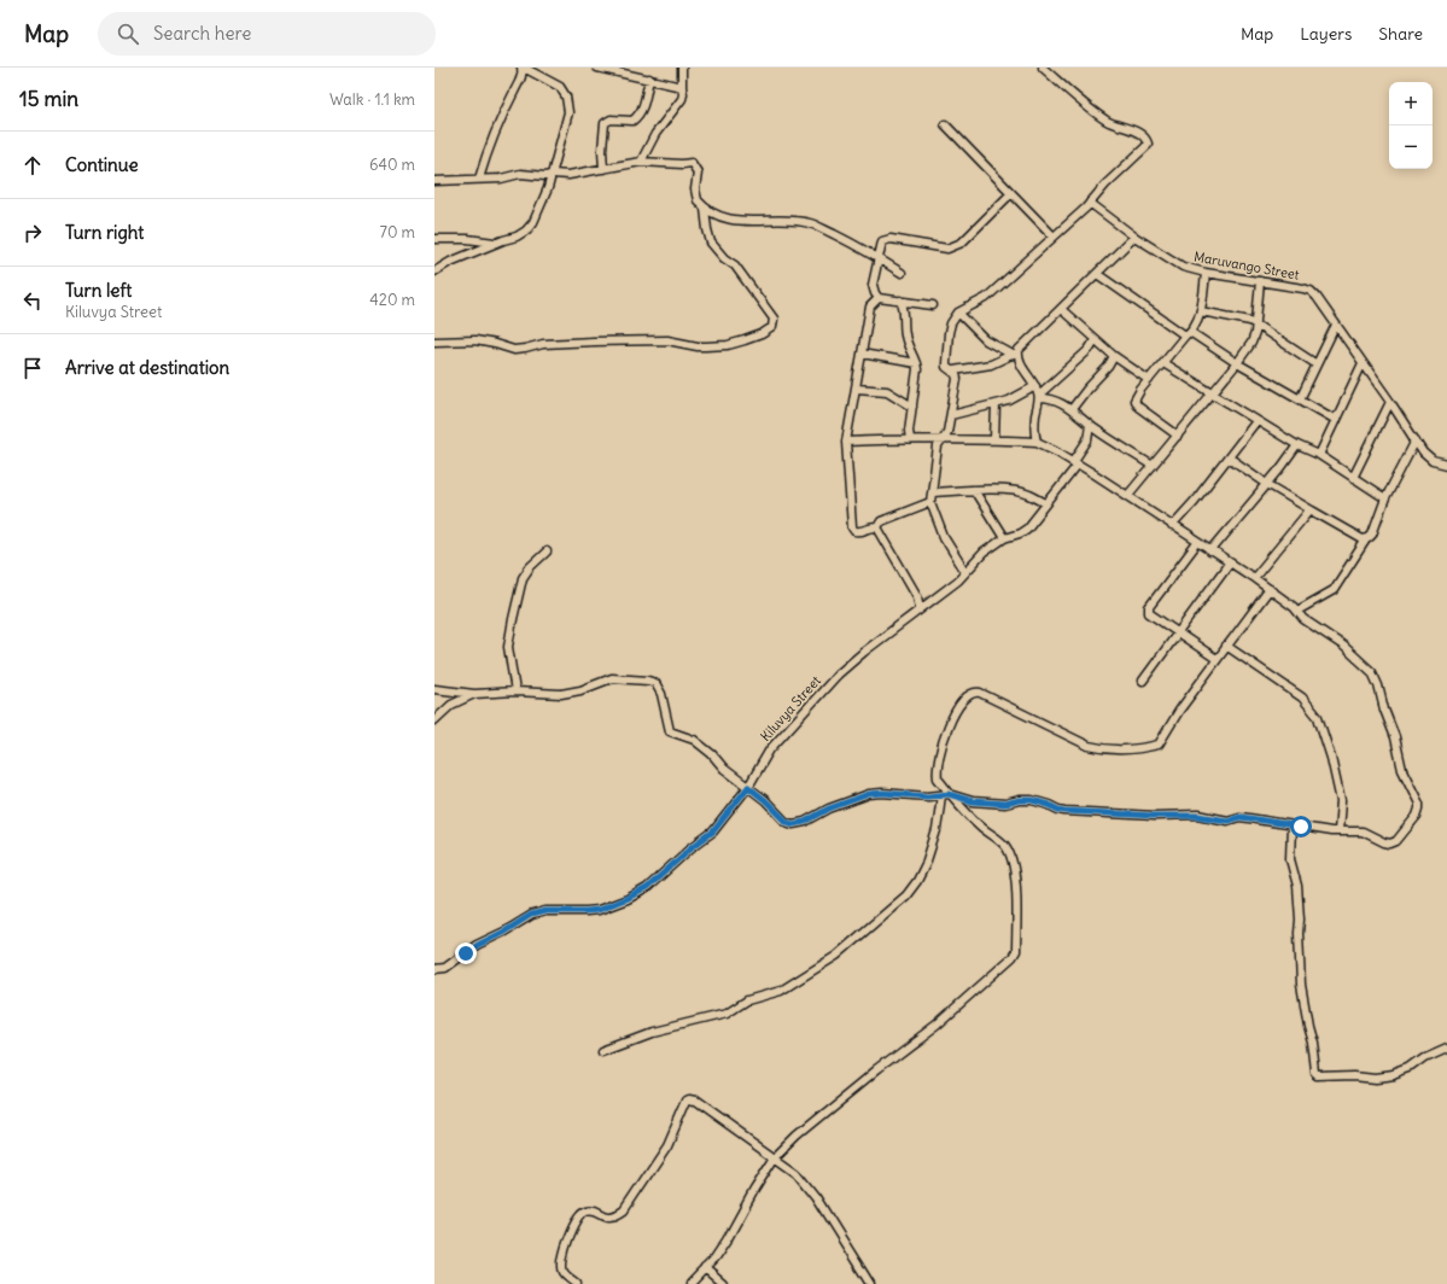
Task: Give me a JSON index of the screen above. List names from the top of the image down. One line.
{"streets":{"street":["Maruvango Street","Kiluvya Street"]},"page":{"header":"Map","search":"Search here","nav":["Map","Layers","Share"],"heading":["15 min","Walk · 1.1 km"],"map_buttons":["+","−"],"list":[["Continue","640 m"],["Turn right","70 m"],["Turn left","Kiluvya Street","420 m"],"Arrive at destination"]}}
